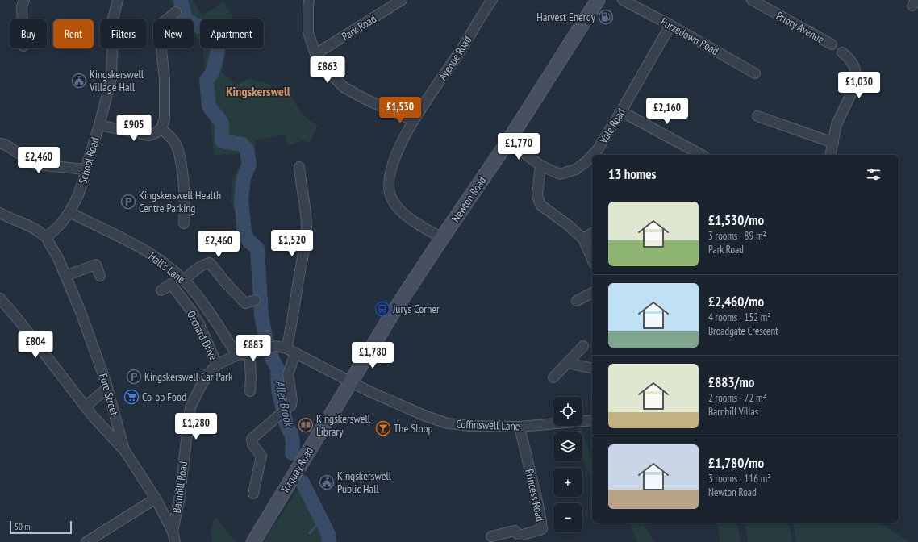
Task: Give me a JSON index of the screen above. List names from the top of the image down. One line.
{"streets":{"street":["Park Road","Priory Avenue","Furzedown Road","Avenue Road","Vale Road","School Road","Newton Road","Hall's Lane","Orchard Drive","Fore Street","Coffinswell Lane","Torquay Road","Barnhill Road","Princess Road"]},"crossings":[["Furzedown Road","Vale Road"],["Avenue Road","Newton Road"],["Vale Road","Newton Road"],["School Road","Hall's Lane"],["School Road","Fore Street"],["Newton Road","Coffinswell Lane"],["Newton Road","Torquay Road"],["Newton Road","Barnhill Road"],["Hall's Lane","Barnhill Road"],["Orchard Drive","Barnhill Road"],["Fore Street","Barnhill Road"],["Coffinswell Lane","Torquay Road"],["Coffinswell Lane","Barnhill Road"],["Coffinswell Lane","Princess Road"],["Torquay Road","Barnhill Road"]],"districts":["Kingskerswell"],"water":["Aller Brook"],"places":{"fuel station":["Harvest Energy"],"public building":["Kingskerswell Village Hall","Kingskerswell Public Hall"],"parking":["Kingskerswell Health Centre Parking","Kingskerswell Car Park"],"bus stop":["Jurys Corner"],"supermarket":["Co-op Food"],"library":["Kingskerswell Library"],"bar":["The Sloop"]},"scale_bar":"50 m","page":{"chip":["Buy","Rent","Filters","New","Apartment"],"price":["£863","£1,030","£1,530","£2,160","£905","£1,770","£2,460","£1,520","£2,460","£804","£883","£1,780","£1,280"],"heading":"13 homes","list":[{"name":"£1,530/mo","note":"3 rooms · 89 m² · Park Road"},{"name":"£2,460/mo","note":"4 rooms · 152 m² · Broadgate Crescent"},{"name":"£883/mo","note":"2 rooms · 72 m² · Barnhill Villas"},{"name":"£1,780/mo","note":"3 rooms · 116 m² · Newton Road"}],"map_buttons":["+","−"],"scale":"50 m"}}
